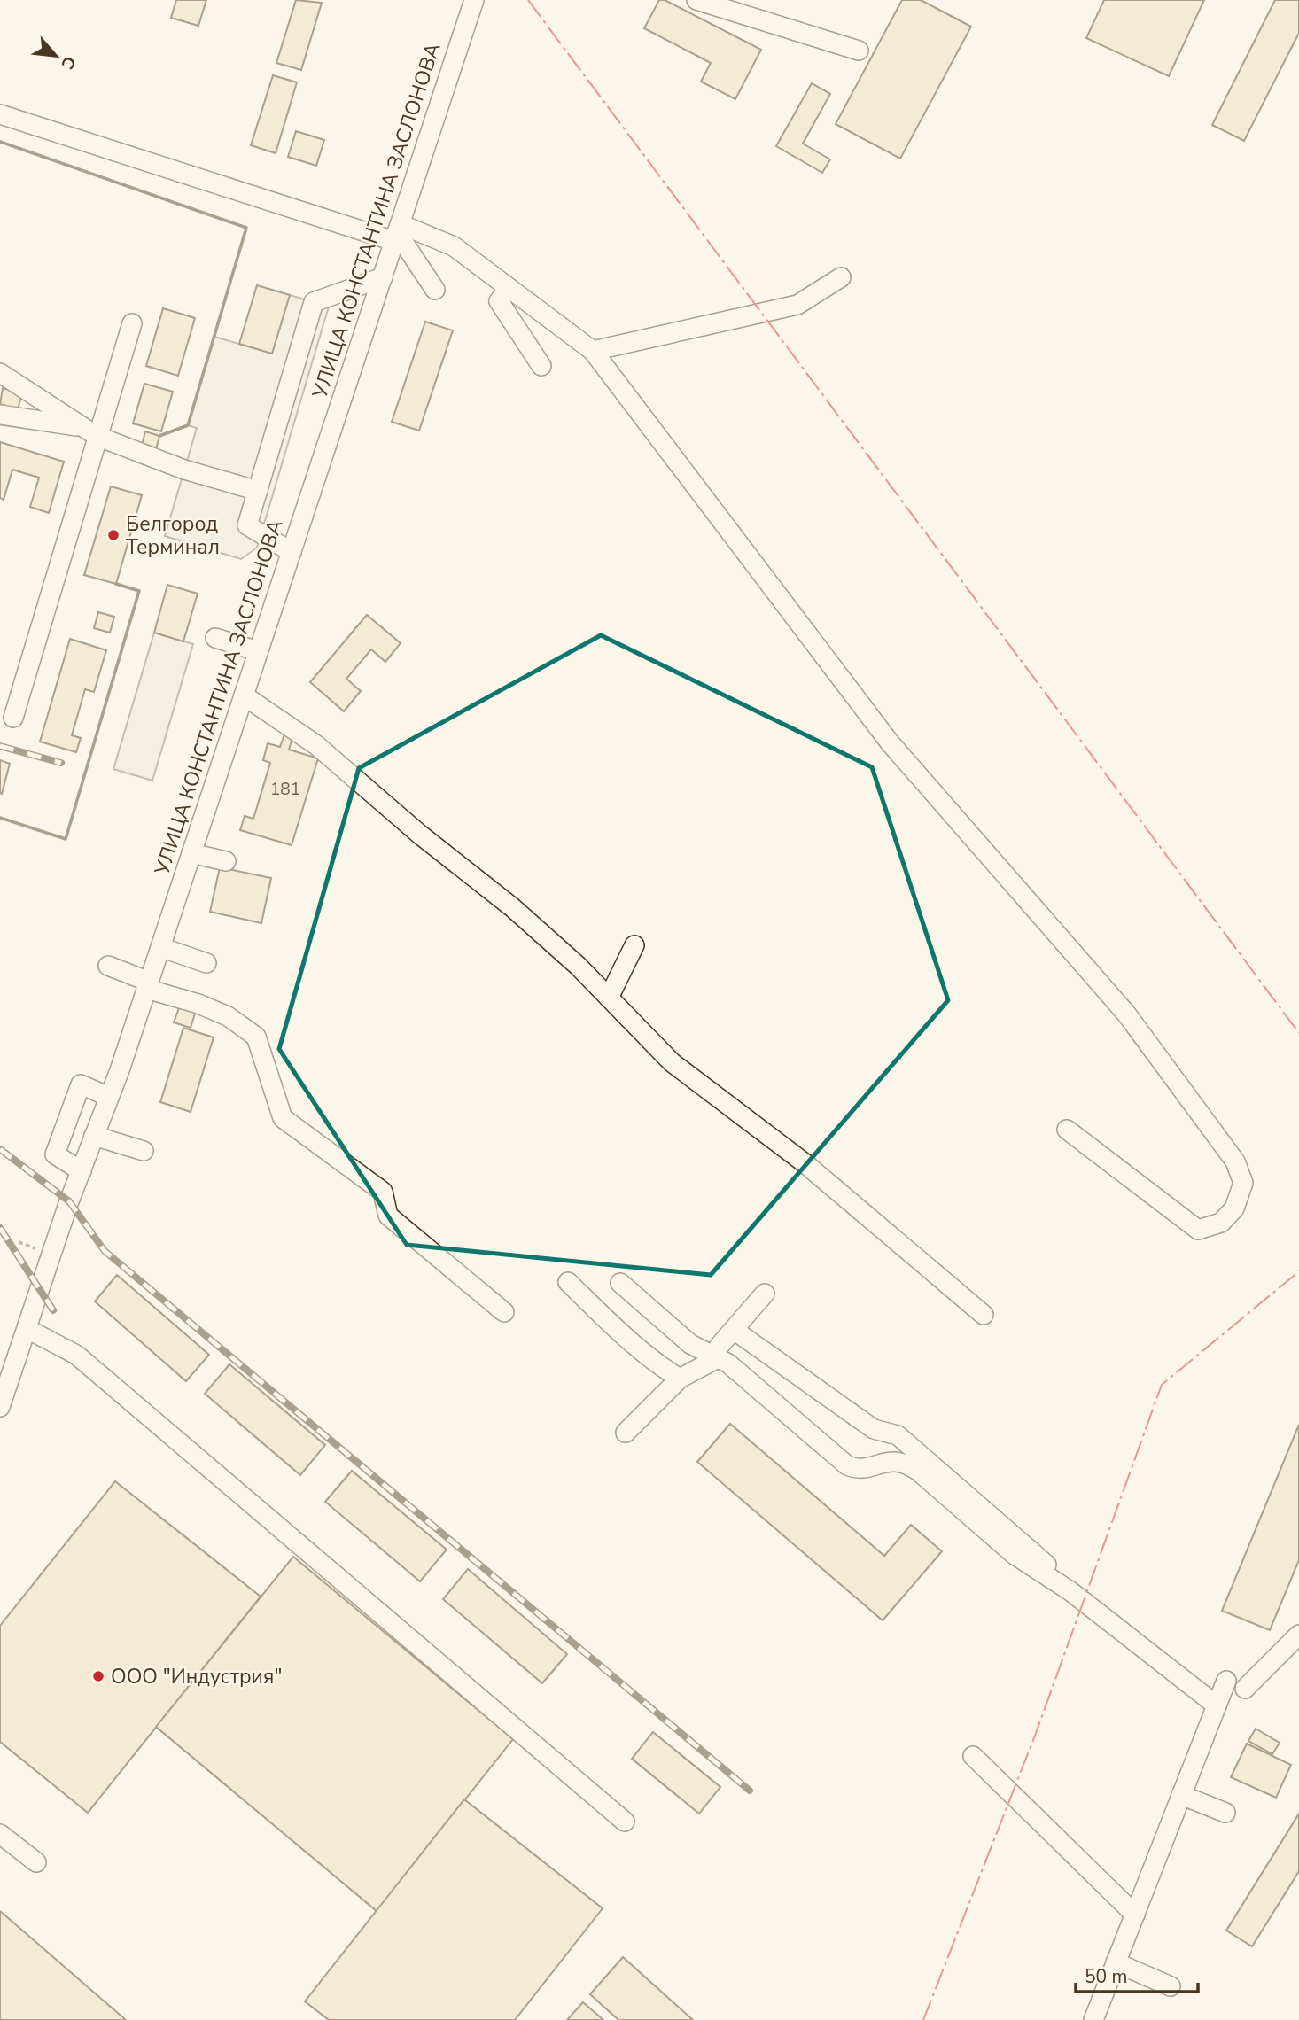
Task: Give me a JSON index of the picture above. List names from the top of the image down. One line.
{"streets":{"street":["УЛИЦА КОНСТАНТИНА ЗАСЛОНОВА"]},"places":["Белгород Терминал","ООО \"Индустрия\""],"house_numbers":["181"],"scale_bar":"50 m","north":"bottom right"}
